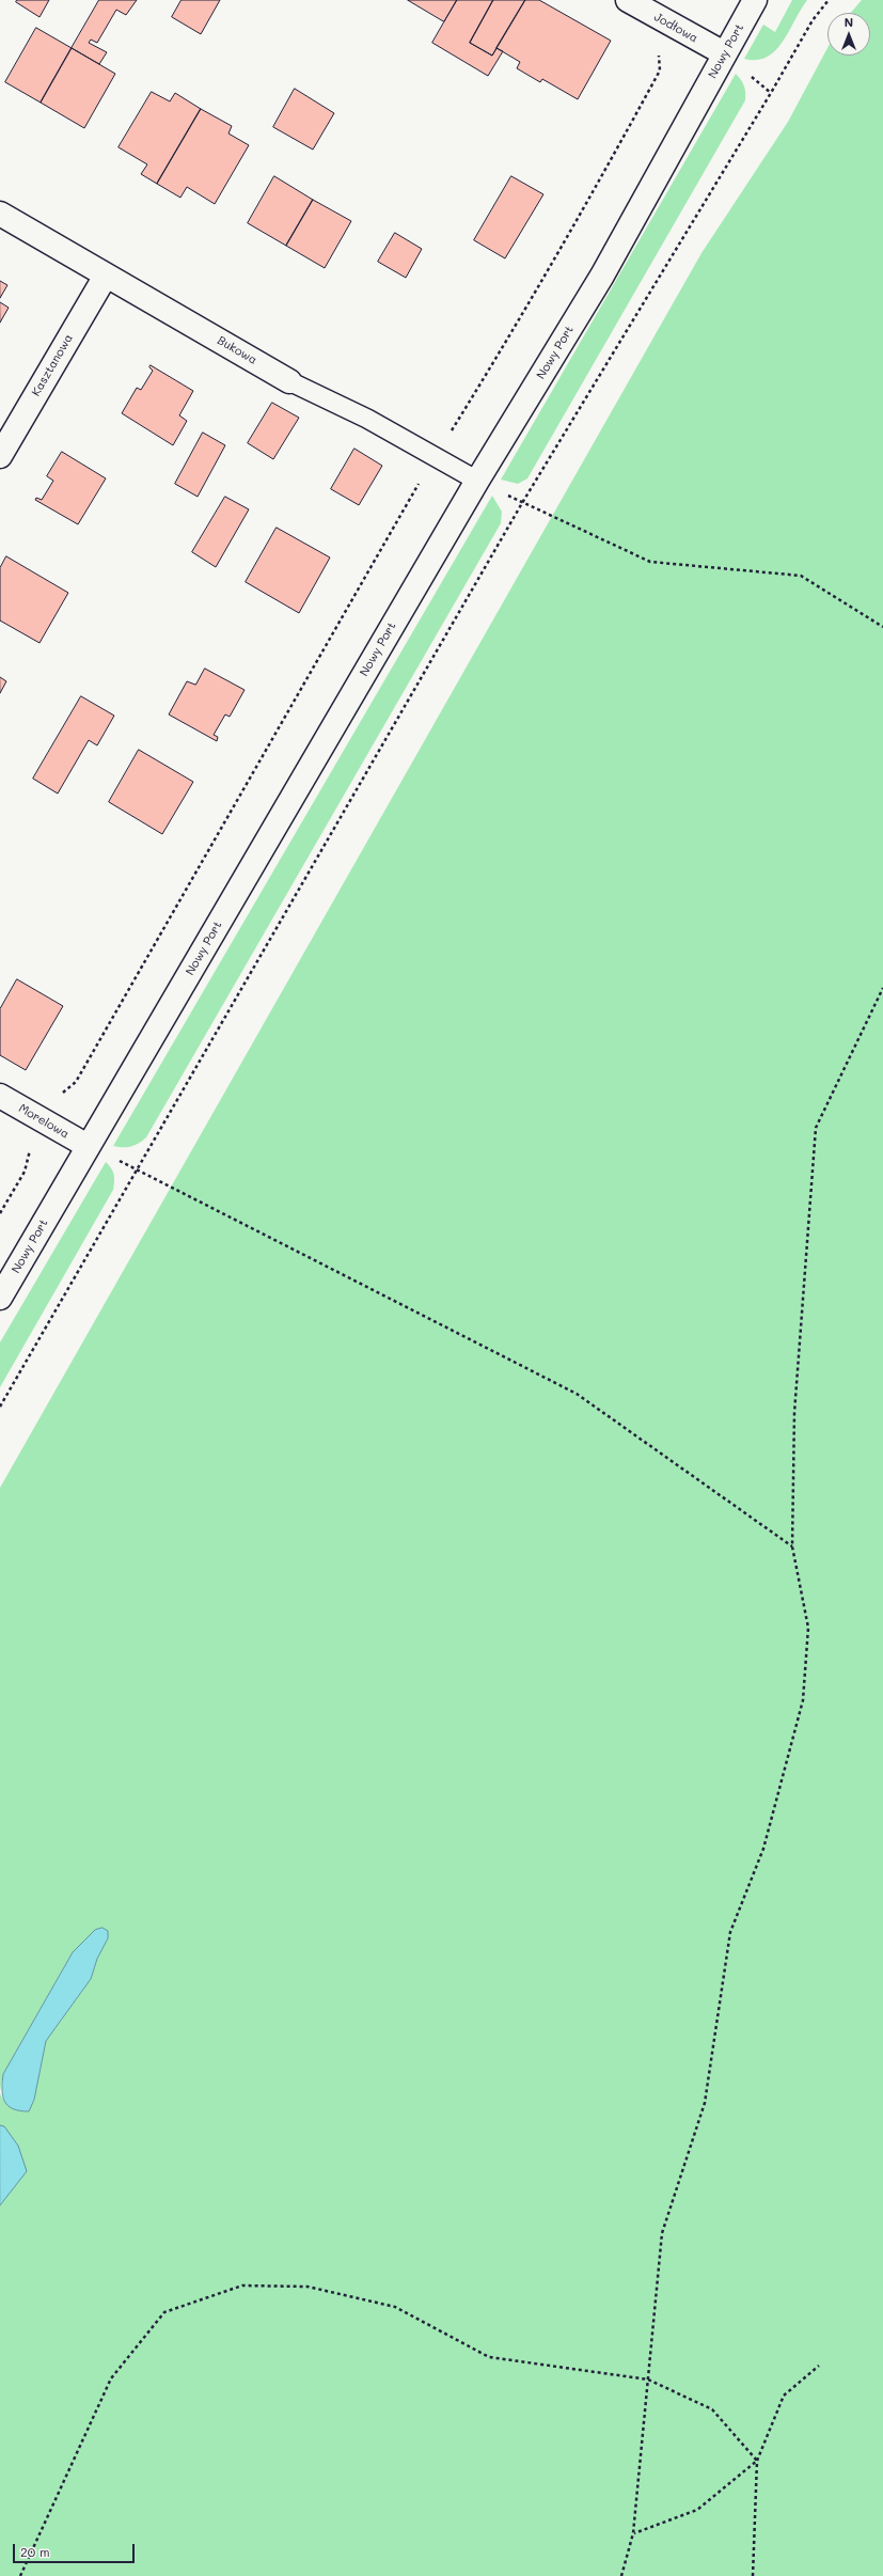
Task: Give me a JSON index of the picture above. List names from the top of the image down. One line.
{"streets":{"street":["Jodłowa","Nowy Port","Bukowa","Kasztanowa","Morelowa"]},"crossings":[["Jodłowa","Nowy Port"],["Nowy Port","Bukowa"],["Nowy Port","Morelowa"],["Bukowa","Kasztanowa"]],"scale_bar":"20 m","north":"top"}
